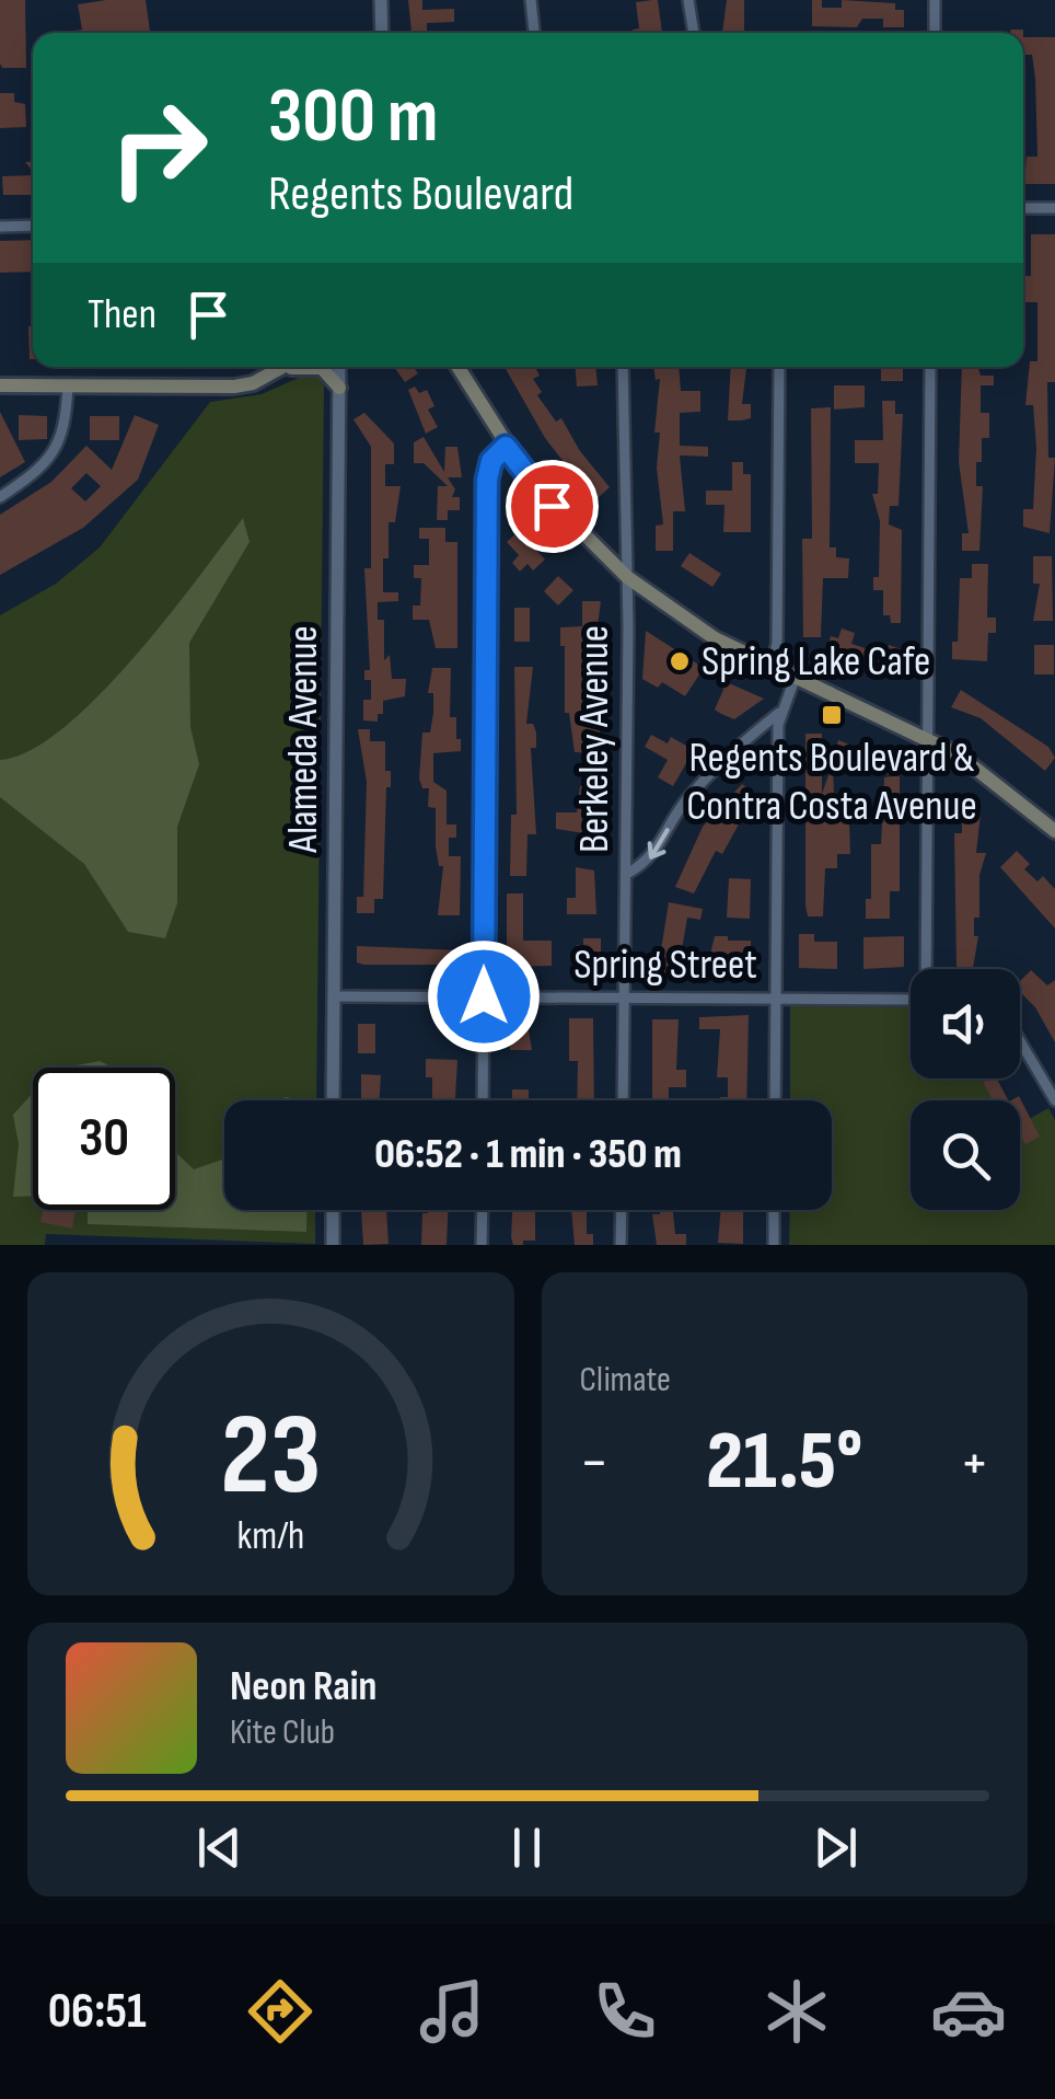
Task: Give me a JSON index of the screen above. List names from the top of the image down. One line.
{"streets":{"street":["Alameda Avenue","Berkeley Avenue","Spring Street"]},"crossings":[["Alameda Avenue","Spring Street"],["Berkeley Avenue","Spring Street"]],"places":{"other":["Spring Lake Cafe"],"transit":["Regents Boulevard & Contra Costa Avenue"]},"page":{"turn":["300 m","Regents Boulevard"],"then":"Then","limit":"30","trip":"06:52 · 1 min · 350 m","tile":"Climate","heat":["−","21.5°","+"],"song":["Neon Rain","Kite Club"],"tabs":"06:51","gauge":["23","km/h"]}}
